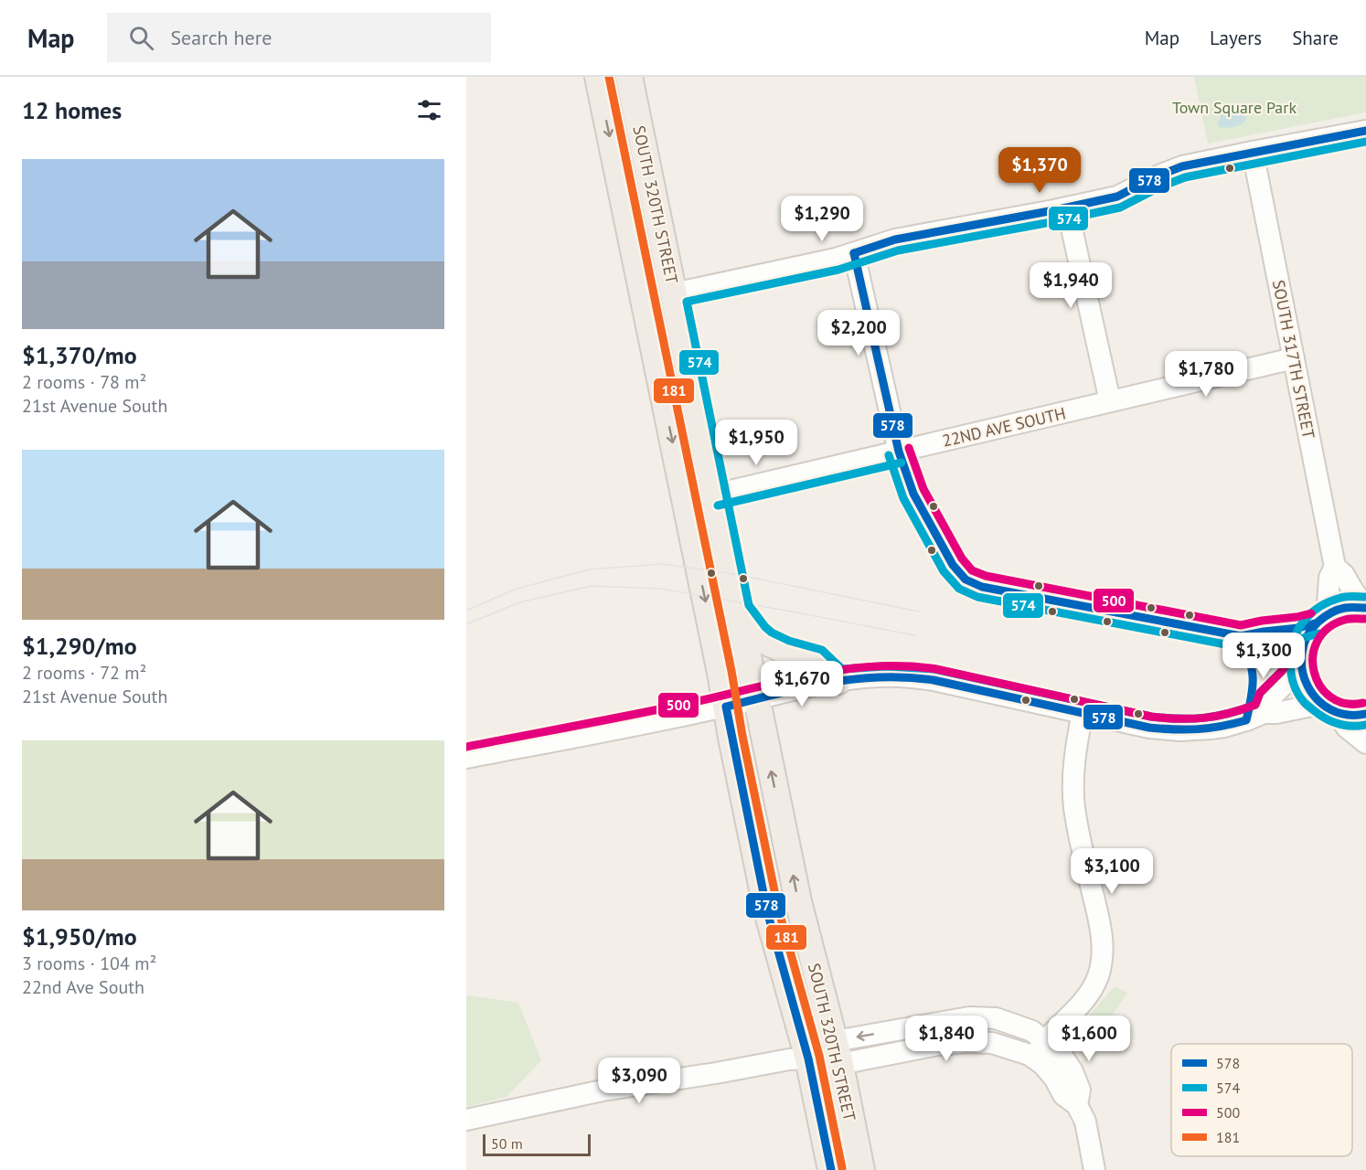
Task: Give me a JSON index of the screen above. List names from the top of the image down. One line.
{"streets":{"main road":["SOUTH 320TH STREET"],"street":["SOUTH 317TH STREET","22ND AVE SOUTH"]},"crossings":[["SOUTH 320TH STREET","22ND AVE SOUTH"],["SOUTH 317TH STREET","22ND AVE SOUTH"]],"parks":["Town Square Park"],"lines":["transit line 181","transit line 578","transit line 574","transit line 500"],"legend":["578","574","500","181"],"scale_bar":"50 m","page":{"header":"Map","search":"Search here","nav":["Map","Layers","Share"],"heading":"12 homes","list":[{"name":"$1,370/mo","note":"2 rooms · 78 m² · 21st Avenue South"},{"name":"$1,290/mo","note":"2 rooms · 72 m² · 21st Avenue South"},{"name":"$1,950/mo","note":"3 rooms · 104 m² · 22nd Ave South"}],"price":["$1,370","$1,290","$1,940","$2,200","$1,780","$1,950","$1,300","$1,670","$3,100","$1,840","$1,600","$3,090"],"scale":"50 m"}}
